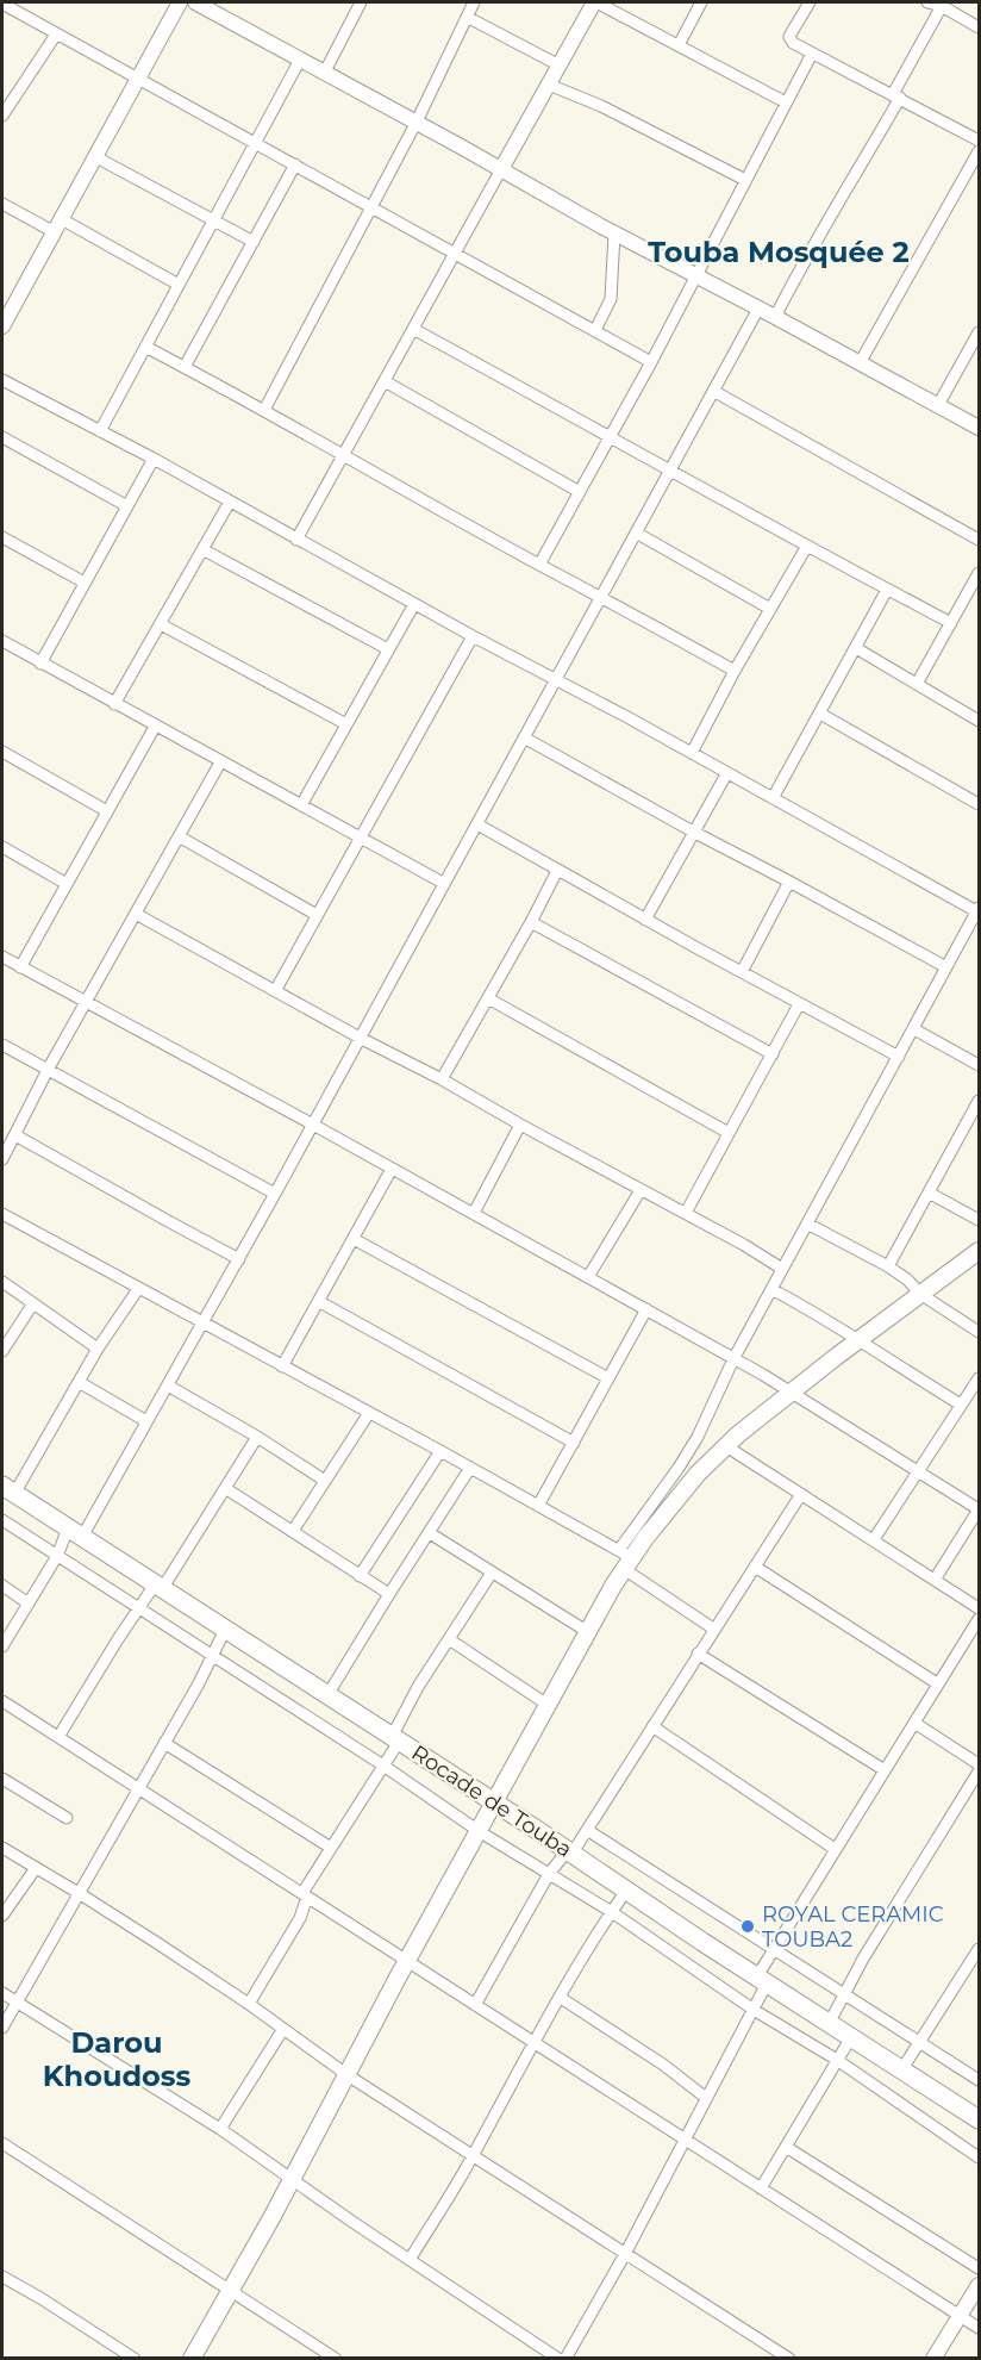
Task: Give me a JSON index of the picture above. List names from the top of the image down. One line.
{"streets":{"main road":["Rocade de Touba"]},"districts":["Touba Mosquée 2","Darou Khoudoss"],"places":["ROYAL CERAMIC TOUBA2"]}
